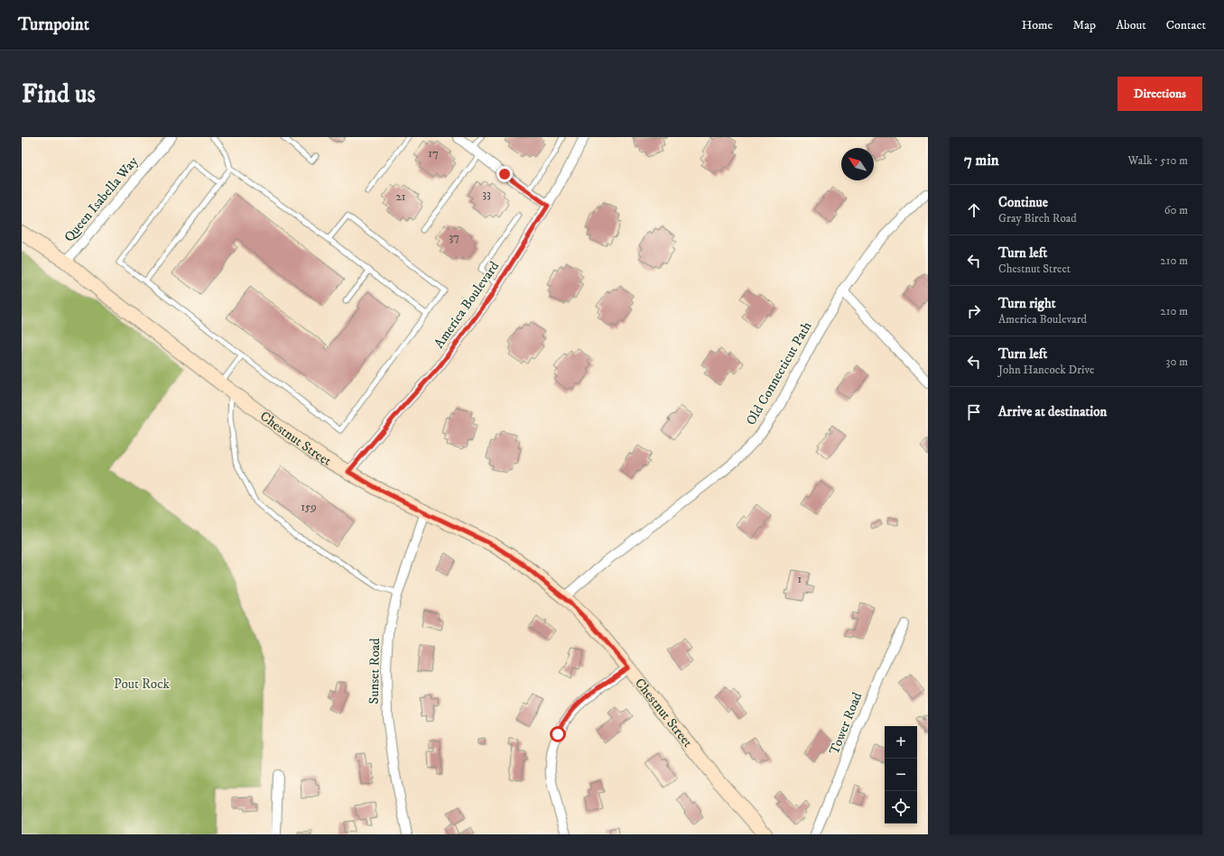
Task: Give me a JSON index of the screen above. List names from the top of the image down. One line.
{"streets":{"main road":["Chestnut Street"],"street":["Queen Isabella Way","America Boulevard","Old Connecticut Path","Sunset Road","Tower Road"]},"crossings":[["Queen Isabella Way","Chestnut Street"],["America Boulevard","Chestnut Street"],["Old Connecticut Path","Chestnut Street"],["Chestnut Street","Sunset Road"]],"parks":["Pout Rock"],"house_numbers":["17","33","21","37","159","1"],"north":"top left","page":{"header":"Turnpoint","nav":["Home","Map","About","Contact"],"buttons":"Directions","title":"Find us","heading":["7 min","Walk · 510 m"],"list":[["Continue","Gray Birch Road","60 m"],["Turn left","Chestnut Street","210 m"],["Turn right","America Boulevard","210 m"],["Turn left","John Hancock Drive","30 m"],"Arrive at destination"],"map_buttons":["+","−"]}}
